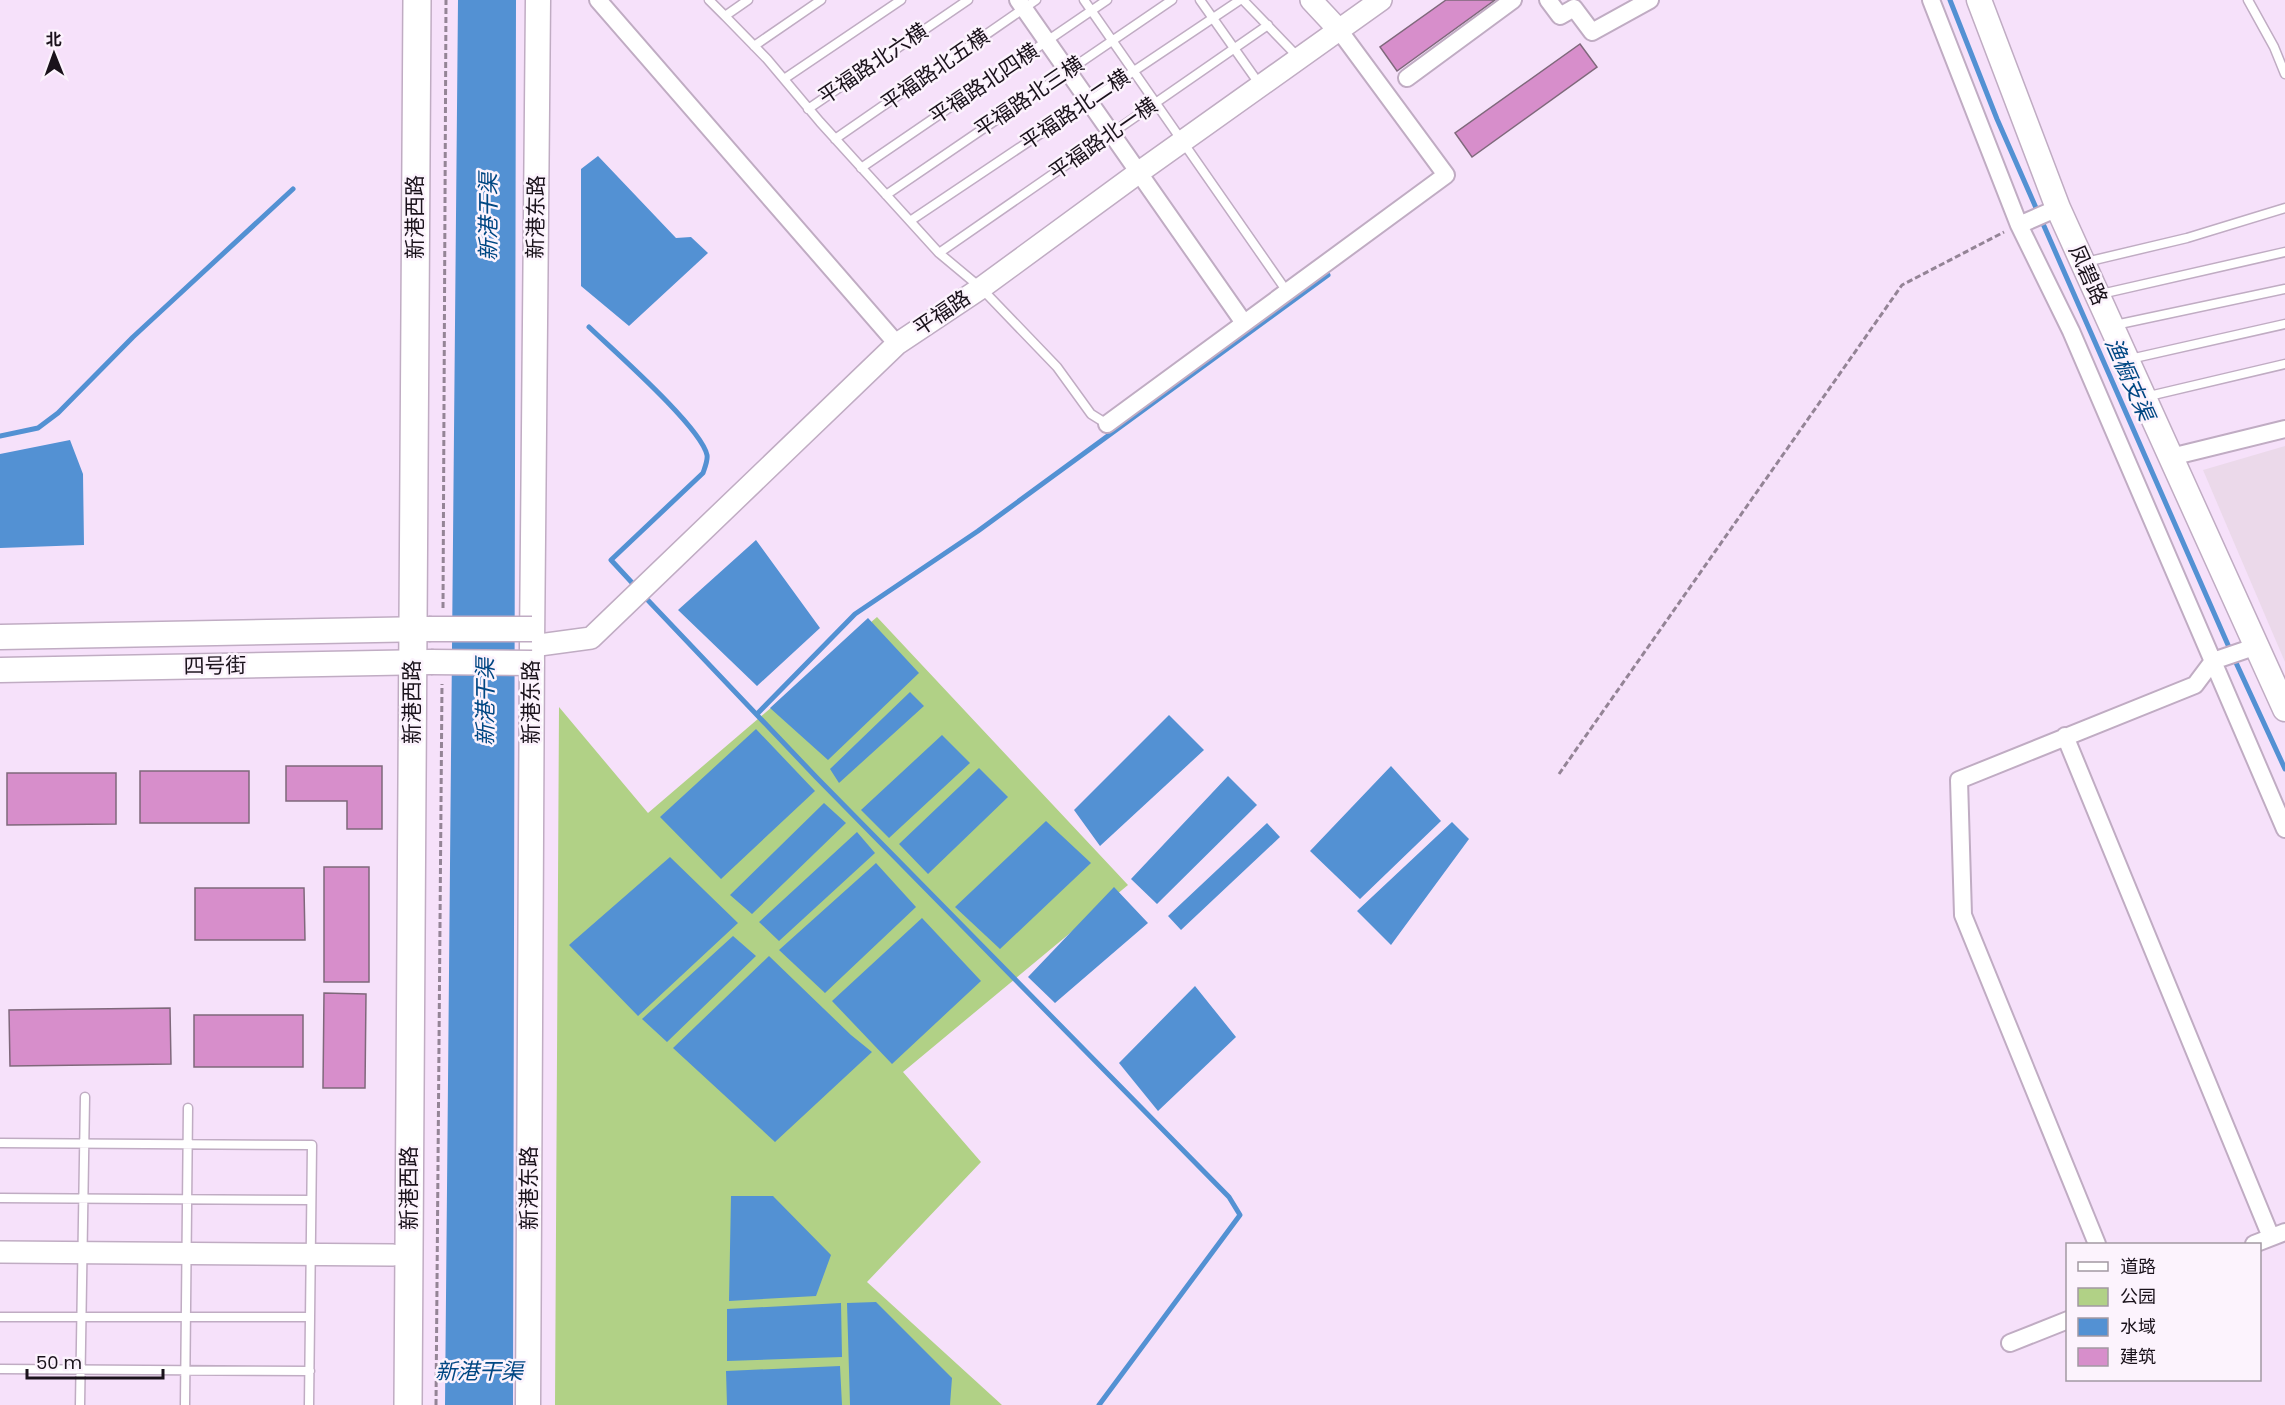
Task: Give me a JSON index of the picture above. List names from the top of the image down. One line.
{"streets":{"main road":["新港西路","新港东路","凤碧路","四号街"],"street":["平福路"],"lane":["平福路北六横","平福路北五横","平福路北四横","平福路北三横","平福路北二横","平福路北一横"]},"crossings":[["新港东路","平福路"],["新港东路","四号街"],["平福路","四号街"]],"water":["新港干渠","渔橱支渠"],"legend":["道路","公园","水域","建筑"],"scale_bar":"50 m","north":"top"}
